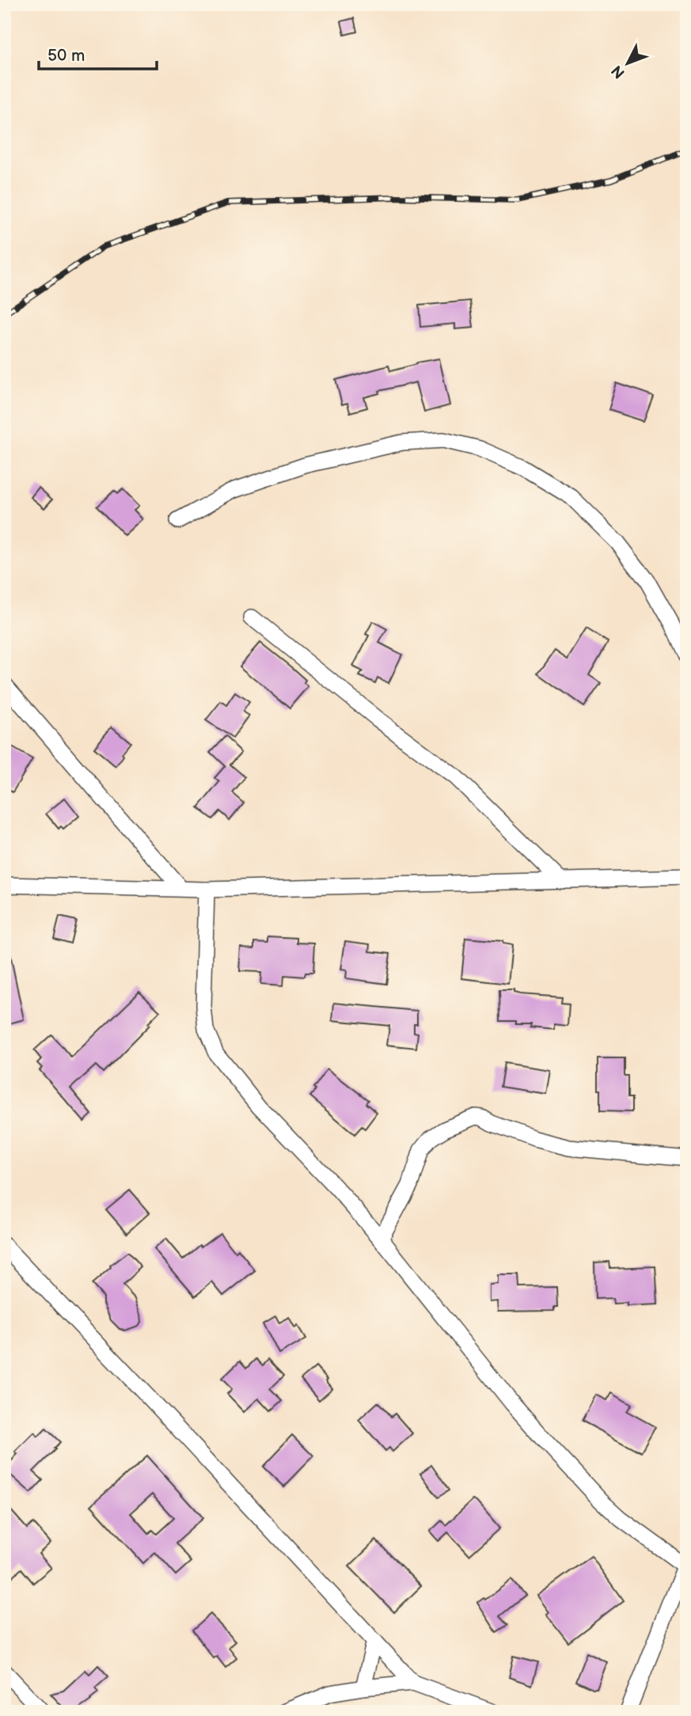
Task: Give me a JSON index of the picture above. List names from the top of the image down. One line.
{"scale_bar":"50 m","north":"bottom left"}
